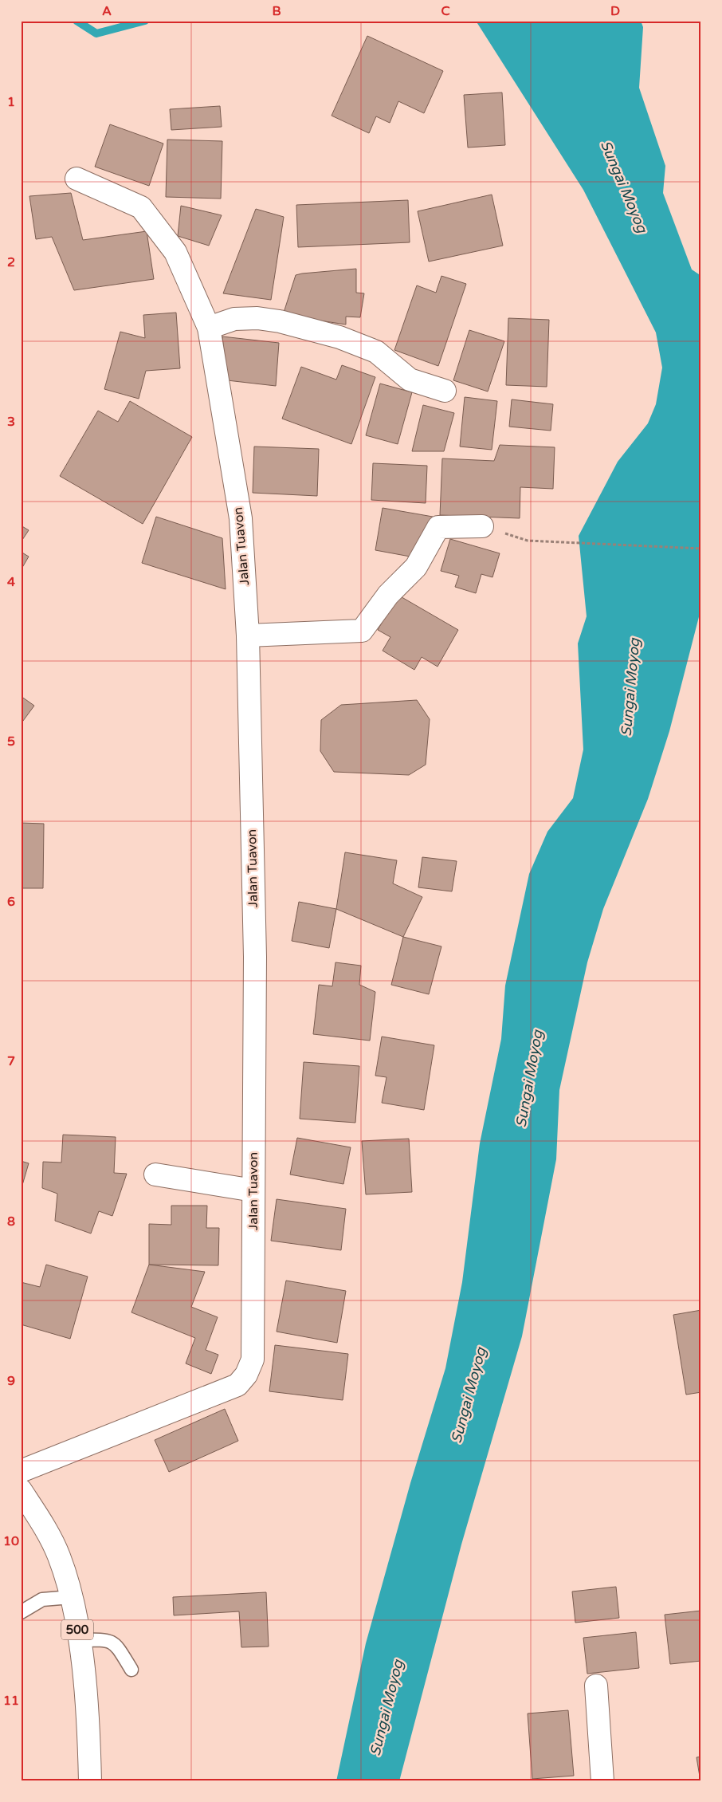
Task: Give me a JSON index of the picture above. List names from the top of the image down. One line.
{"streets":{"street":["Jalan Tuavon","500"]},"water":["Sungai Moyog"],"grid":{"columns":["A","B","C","D"],"rows":["1","2","3","4","5","6","7","8","9","10","11"]}}
